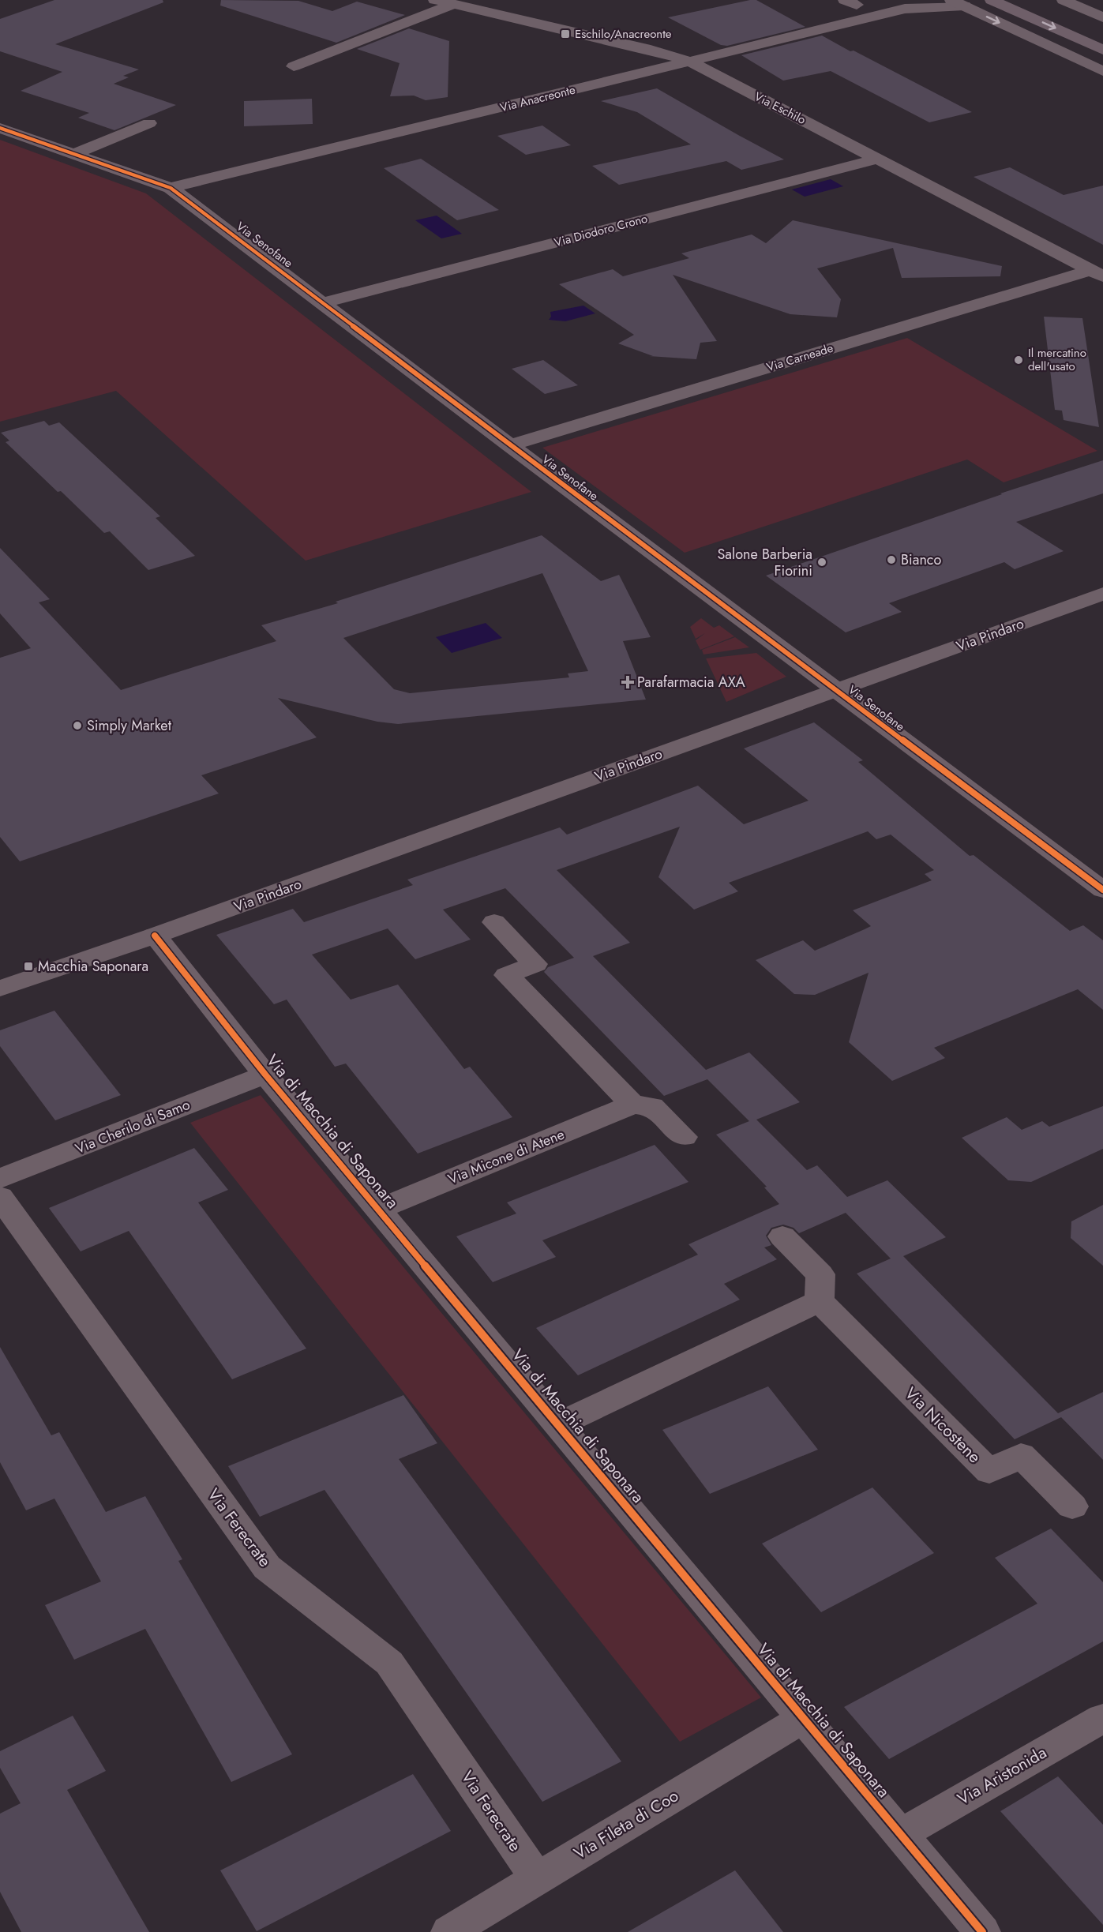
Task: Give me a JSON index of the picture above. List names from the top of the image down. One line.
{"streets":{"street":["Via Anacreonte","Via Eschilo","Via Diodoro Crono","Via Senofane","Via Carneade","Via Pindaro","Via Cherilo di Samo","Via di Macchia di Saponara","Via Micone di Atene","Via Nicostene","Via Ferecrate","Via Aristonida","Via Fileta di Coo"]},"crossings":[["Via Anacreonte","Via Eschilo"],["Via Anacreonte","Via Senofane"],["Via Eschilo","Via Diodoro Crono"],["Via Eschilo","Via Carneade"],["Via Diodoro Crono","Via Senofane"],["Via Senofane","Via Carneade"],["Via Senofane","Via Pindaro"],["Via Pindaro","Via di Macchia di Saponara"],["Via Cherilo di Samo","Via di Macchia di Saponara"],["Via di Macchia di Saponara","Via Micone di Atene"],["Via di Macchia di Saponara","Via Aristonida"],["Via di Macchia di Saponara","Via Fileta di Coo"],["Via Ferecrate","Via Fileta di Coo"]],"places":{"transit":["Eschilo/Anacreonte","Macchia Saponara"],"other":["Il mercatino dell'usato","Bianco","Salone Barberia Fiorini","Simply Market"],"health":["Parafarmacia AXA"]}}
